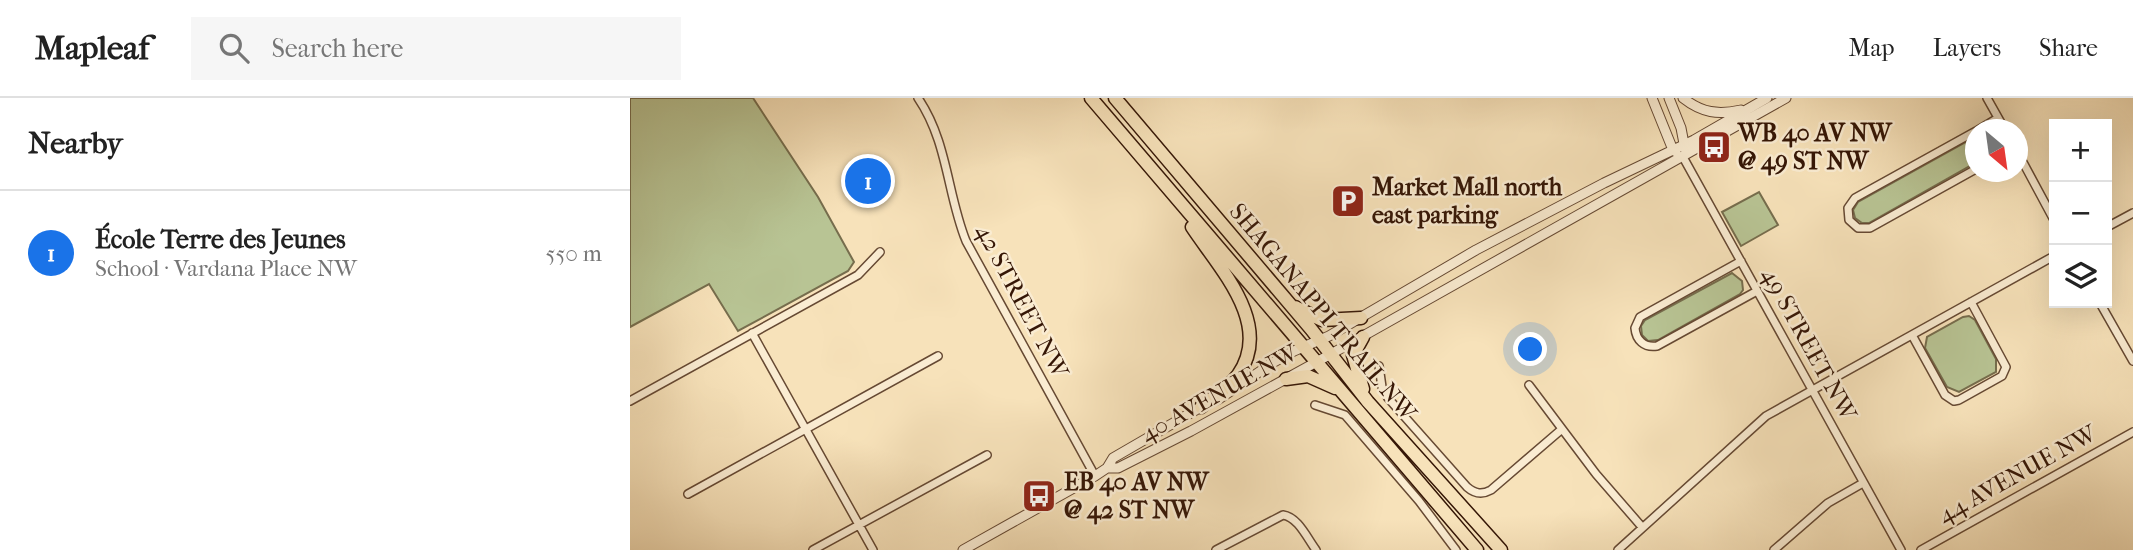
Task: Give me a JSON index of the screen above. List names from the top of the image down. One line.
{"streets":{"main road":["SHAGANAPPI TRAIL NW"],"street":["42 STREET NW","49 STREET NW","40 AVENUE NW","44 AVENUE NW"]},"crossings":[["42 STREET NW","40 AVENUE NW"],["SHAGANAPPI TRAIL NW","40 AVENUE NW"],["49 STREET NW","40 AVENUE NW"]],"places":{"bus stop":["WB 40 AV NW @ 49 ST NW","EB 40 AV NW @ 42 ST NW"],"parking":["Market Mall north east parking"]},"north":"bottom right","page":{"header":"Mapleaf","search":"Search here","nav":["Map","Layers","Share"],"heading":"Nearby","map_buttons":["+","−"],"pins":"1","list":[{"mark":"1","name":"École Terre des Jeunes","note":"School · Vardana Place NW","value":"550 m"}]}}
